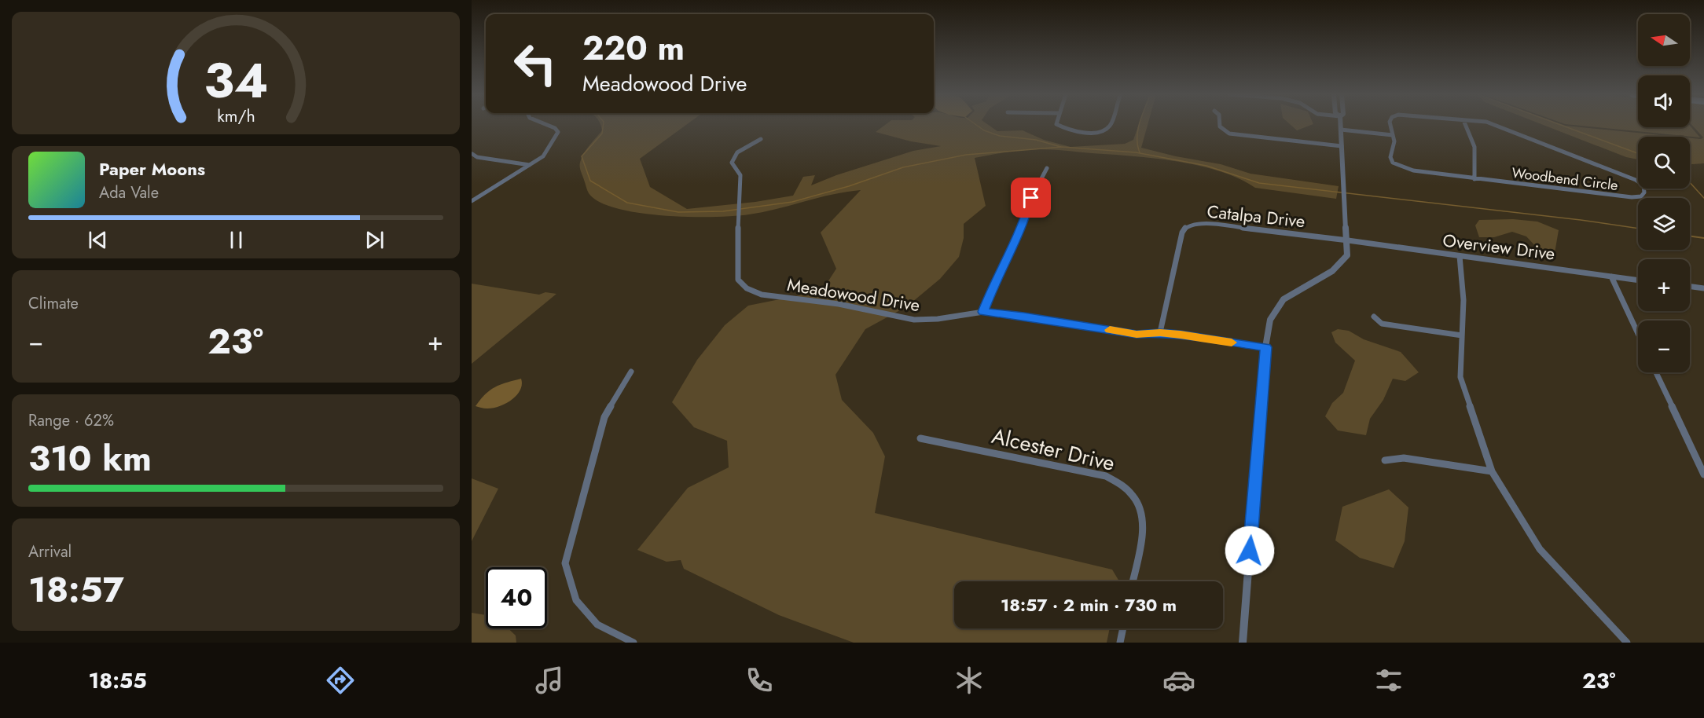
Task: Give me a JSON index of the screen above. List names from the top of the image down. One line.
{"streets":{"street":["Woodbend Circle","Catalpa Drive","Overview Drive","Meadowood Drive","Alcester Drive"]},"crossings":[["Catalpa Drive","Overview Drive"],["Catalpa Drive","Meadowood Drive"]],"north":"left","page":{"map_buttons":["+","−"],"turn":["220 m","Meadowood Drive"],"song":["Paper Moons","Ada Vale"],"tile":["Climate",["Range · 62%","310 km"],["Arrival","18:57"]],"heat":["−","23°","+"],"limit":"40","trip":"18:57 · 2 min · 730 m","tabs":["18:55","23°"],"gauge":["34","km/h"]}}
